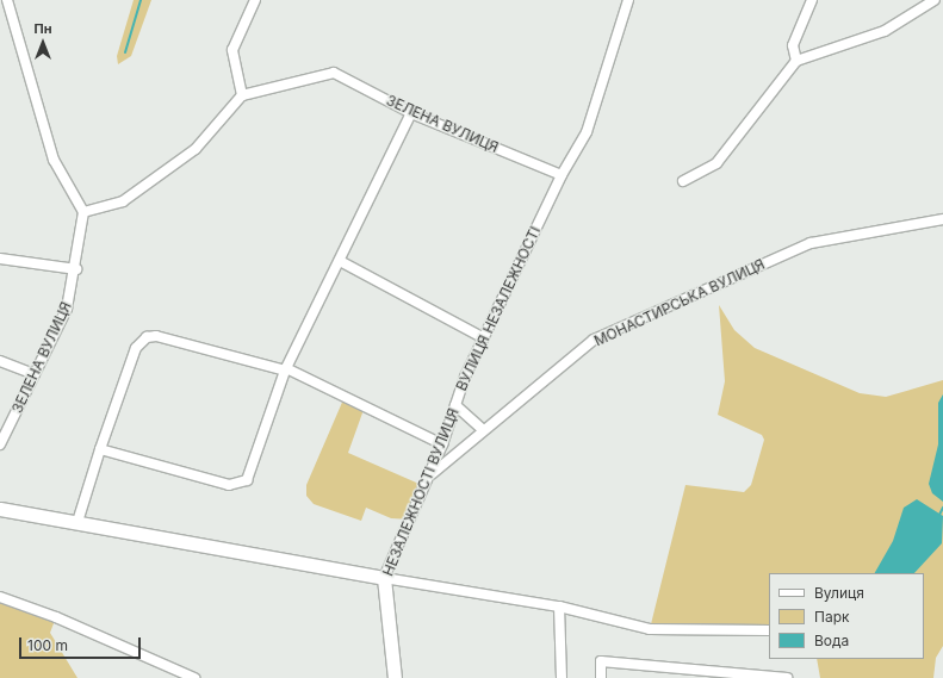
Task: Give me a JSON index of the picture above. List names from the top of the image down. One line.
{"streets":{"street":["ЗЕЛЕНА ВУЛИЦЯ","МОНАСТИРСЬКА ВУЛИЦЯ","НЕЗАЛЕЖНОСТІ ВУЛИЦЯ"]},"crossings":[["ЗЕЛЕНА ВУЛИЦЯ","НЕЗАЛЕЖНОСТІ ВУЛИЦЯ"],["МОНАСТИРСЬКА ВУЛИЦЯ","НЕЗАЛЕЖНОСТІ ВУЛИЦЯ"]],"legend":["Вулиця","Парк","Вода"],"scale_bar":"100 m","north":"top"}
